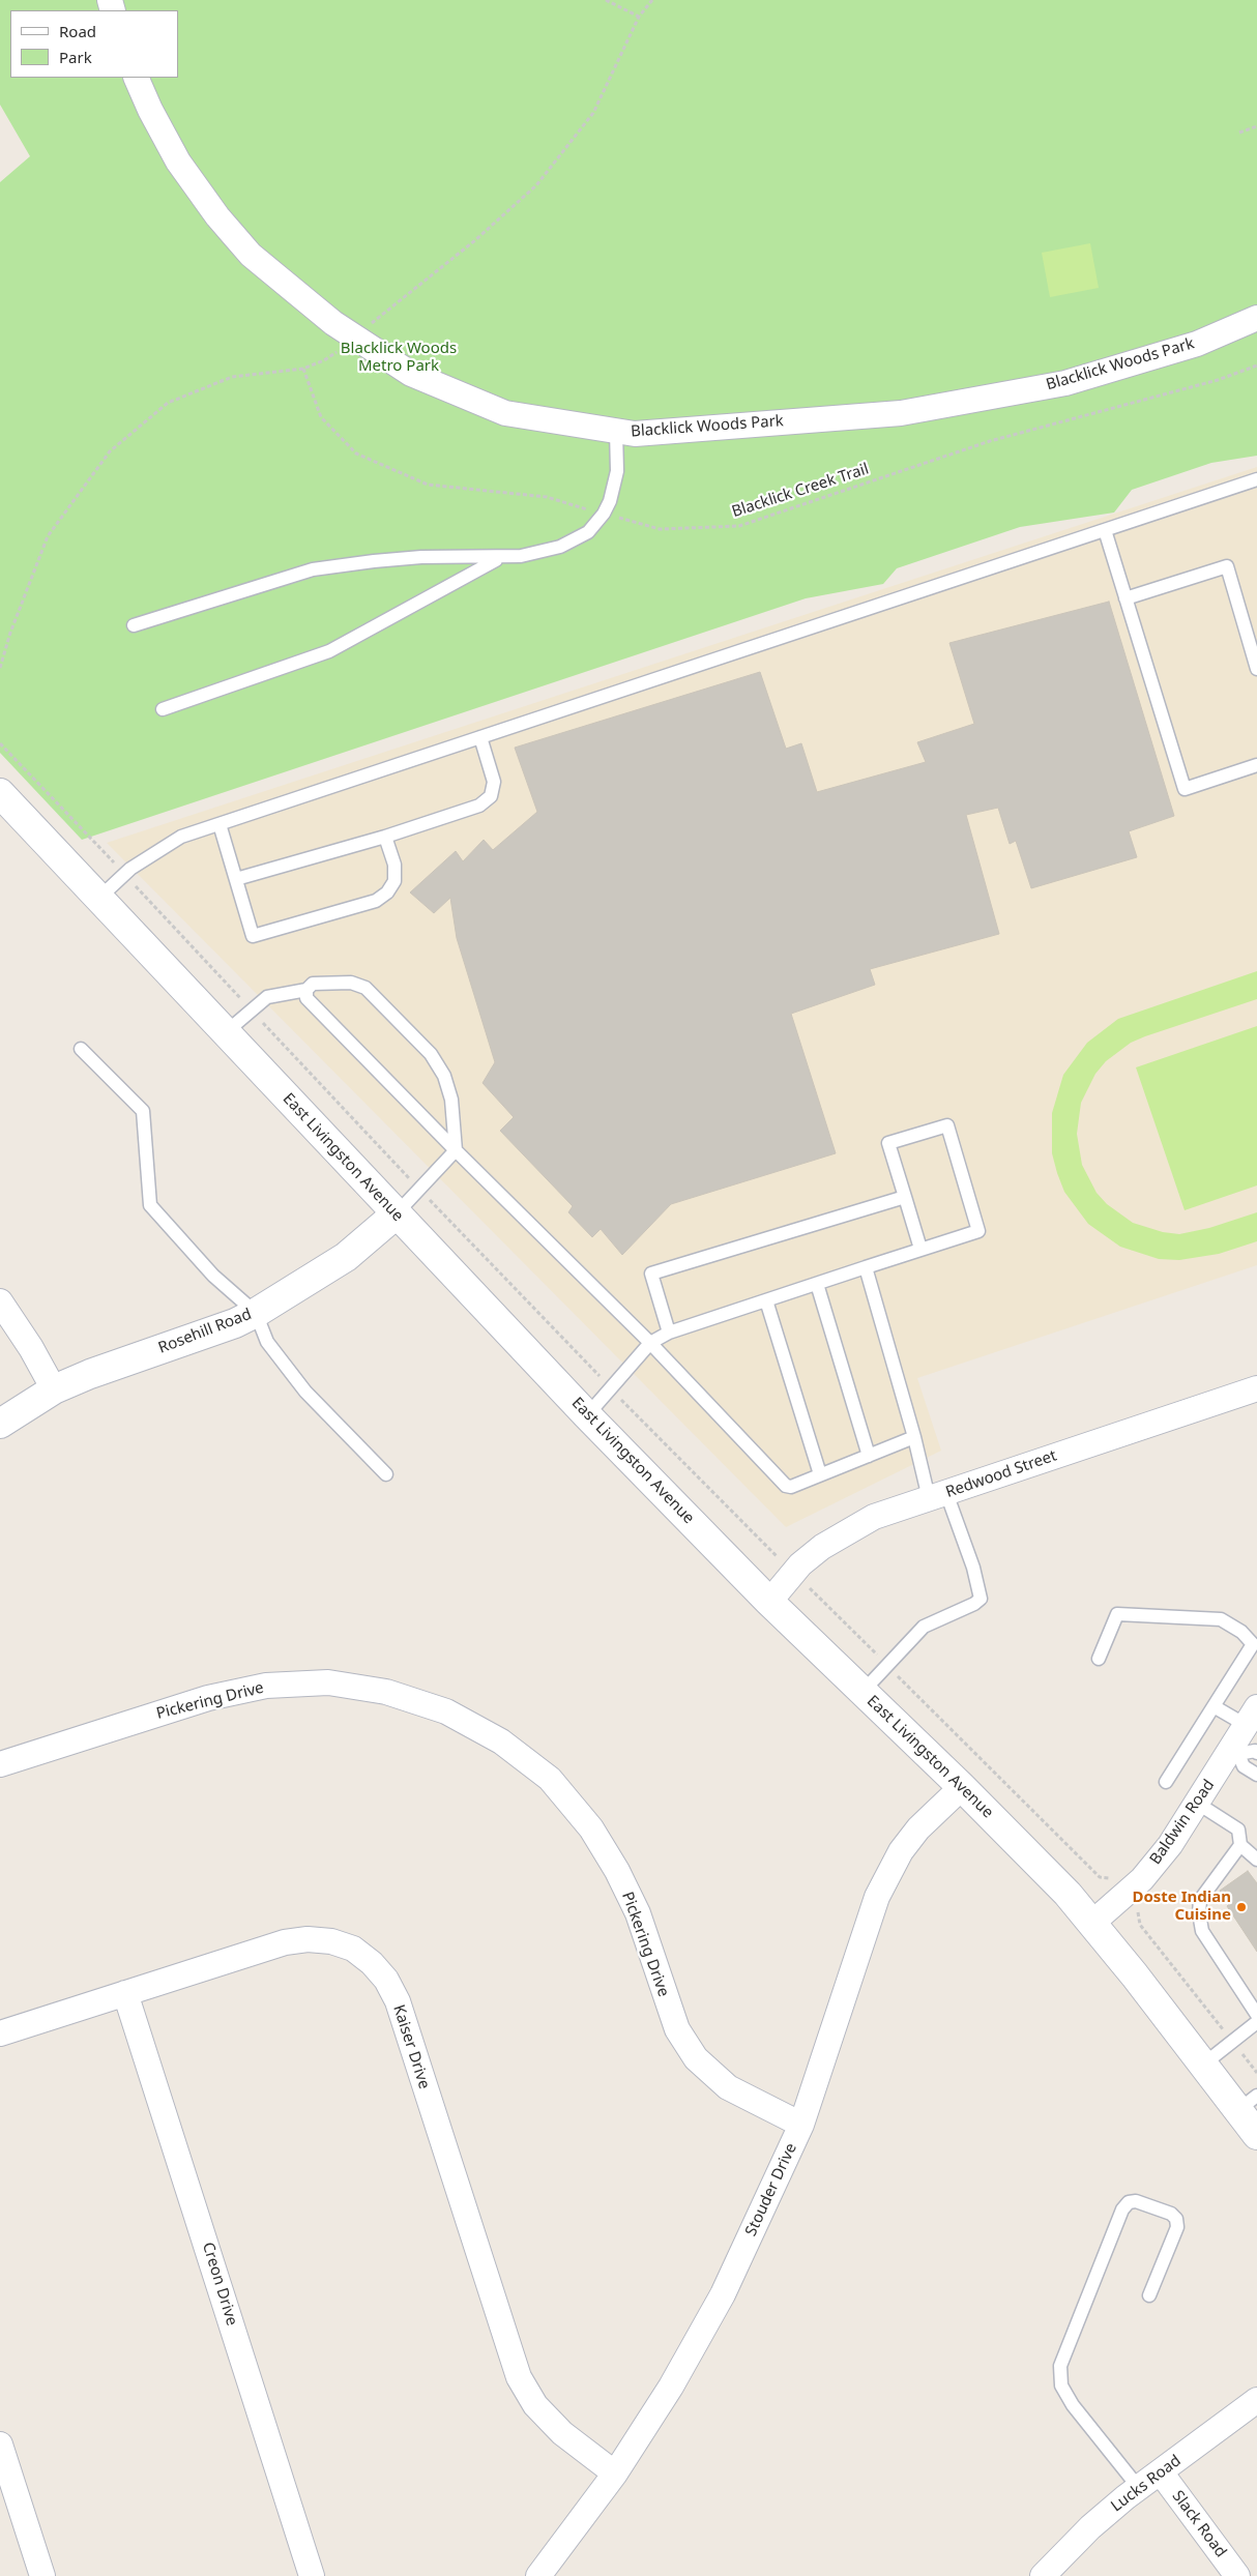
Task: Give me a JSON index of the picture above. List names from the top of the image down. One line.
{"streets":{"main road":["East Livingston Avenue","Rosehill Road"],"street":["Blacklick Woods Park","Redwood Street","Pickering Drive","Baldwin Road","Kaiser Drive","Stouder Drive","Creon Drive","Lucks Road","Slack Road"],"path":["Blacklick Creek Trail"]},"crossings":[["East Livingston Avenue","Rosehill Road"],["East Livingston Avenue","Redwood Street"],["East Livingston Avenue","Baldwin Road"],["East Livingston Avenue","Stouder Drive"],["Pickering Drive","Stouder Drive"],["Kaiser Drive","Stouder Drive"],["Kaiser Drive","Creon Drive"],["Lucks Road","Slack Road"]],"parks":["Blacklick Woods Metro Park"],"places":["Doste Indian Cuisine"],"legend":["Road","Park"]}
